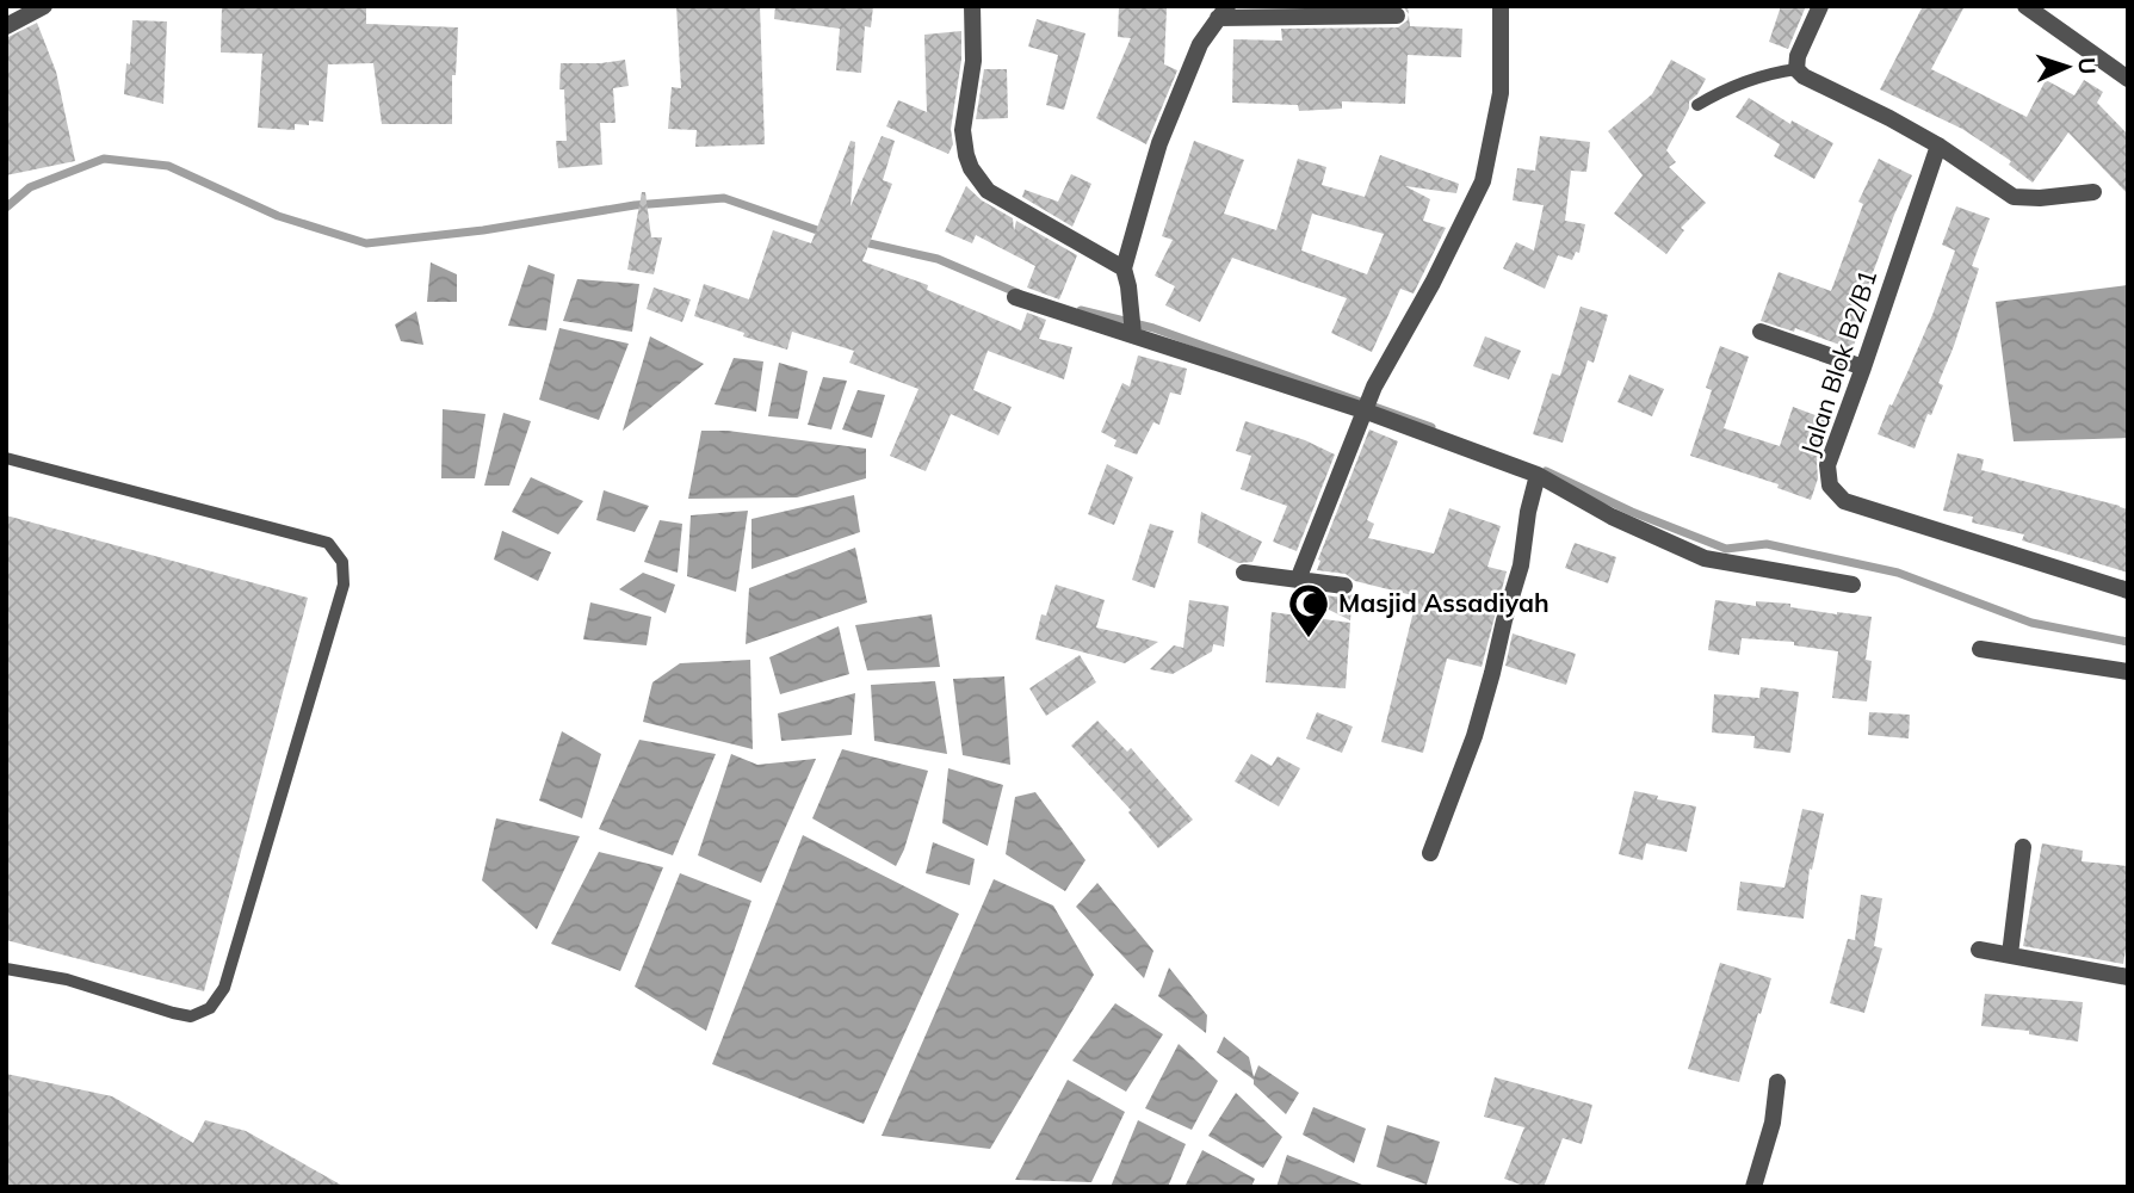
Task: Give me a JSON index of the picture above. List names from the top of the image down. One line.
{"streets":{"street":["Jalan Blok B2/B1"]},"places":{"mosque":["Masjid Assadiyah"]},"north":"right"}
